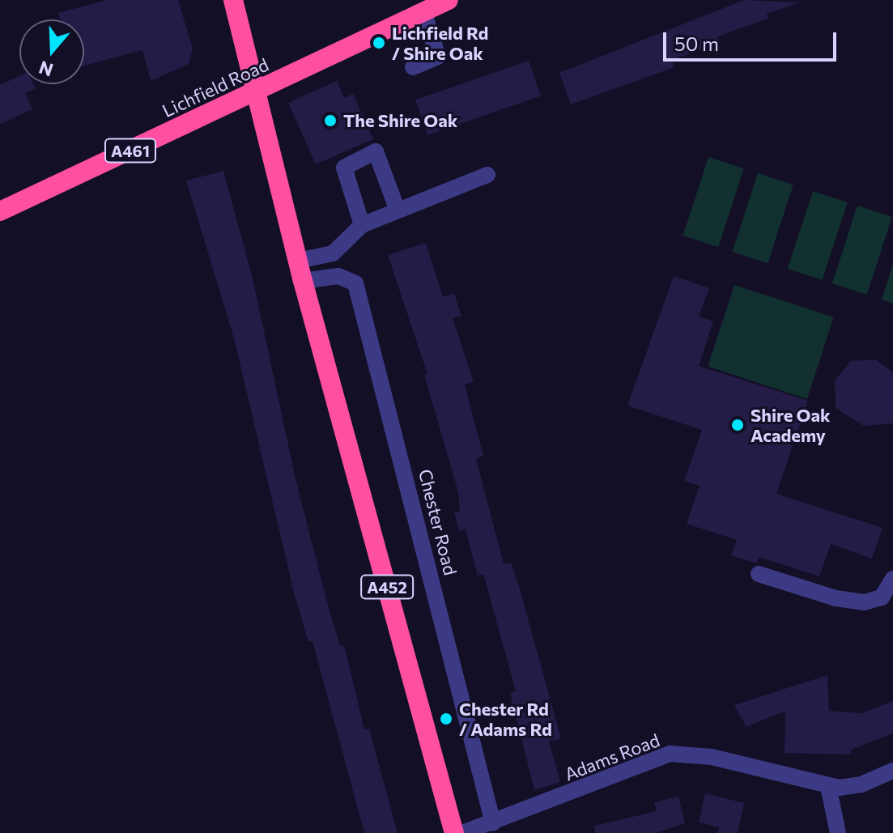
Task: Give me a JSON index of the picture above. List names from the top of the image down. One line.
{"streets":{"highway":["Lichfield Road","A461","A452"],"street":["Chester Road","Adams Road"]},"crossings":[["Lichfield Road","A452"],["Chester Road","A452"],["Chester Road","Adams Road"]],"places":["Lichfield Rd / Shire Oak","The Shire Oak","Shire Oak Academy","Chester Rd / Adams Rd"],"scale_bar":"50 m","north":"bottom"}
